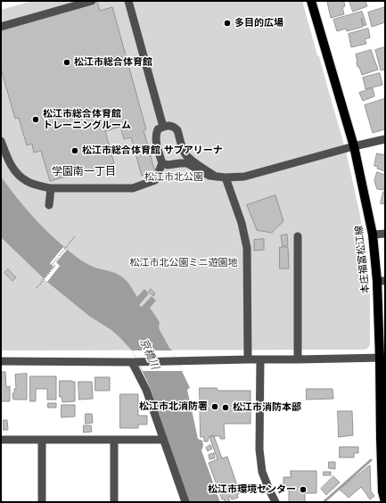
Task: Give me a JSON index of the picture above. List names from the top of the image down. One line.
{"streets":{"main road":["本庄福富松江線"]},"districts":["学園南一丁目"],"water":["京橋川"],"parks":["松江市北公園","松江市北公園ミニ遊園地"],"places":["多目的広場","松江市総合体育館","松江市総合体育館 トレーニングルーム","松江市総合体育館 サブアリーナ","松江市北消防署","松江市消防本部","松江市環境センター"]}
